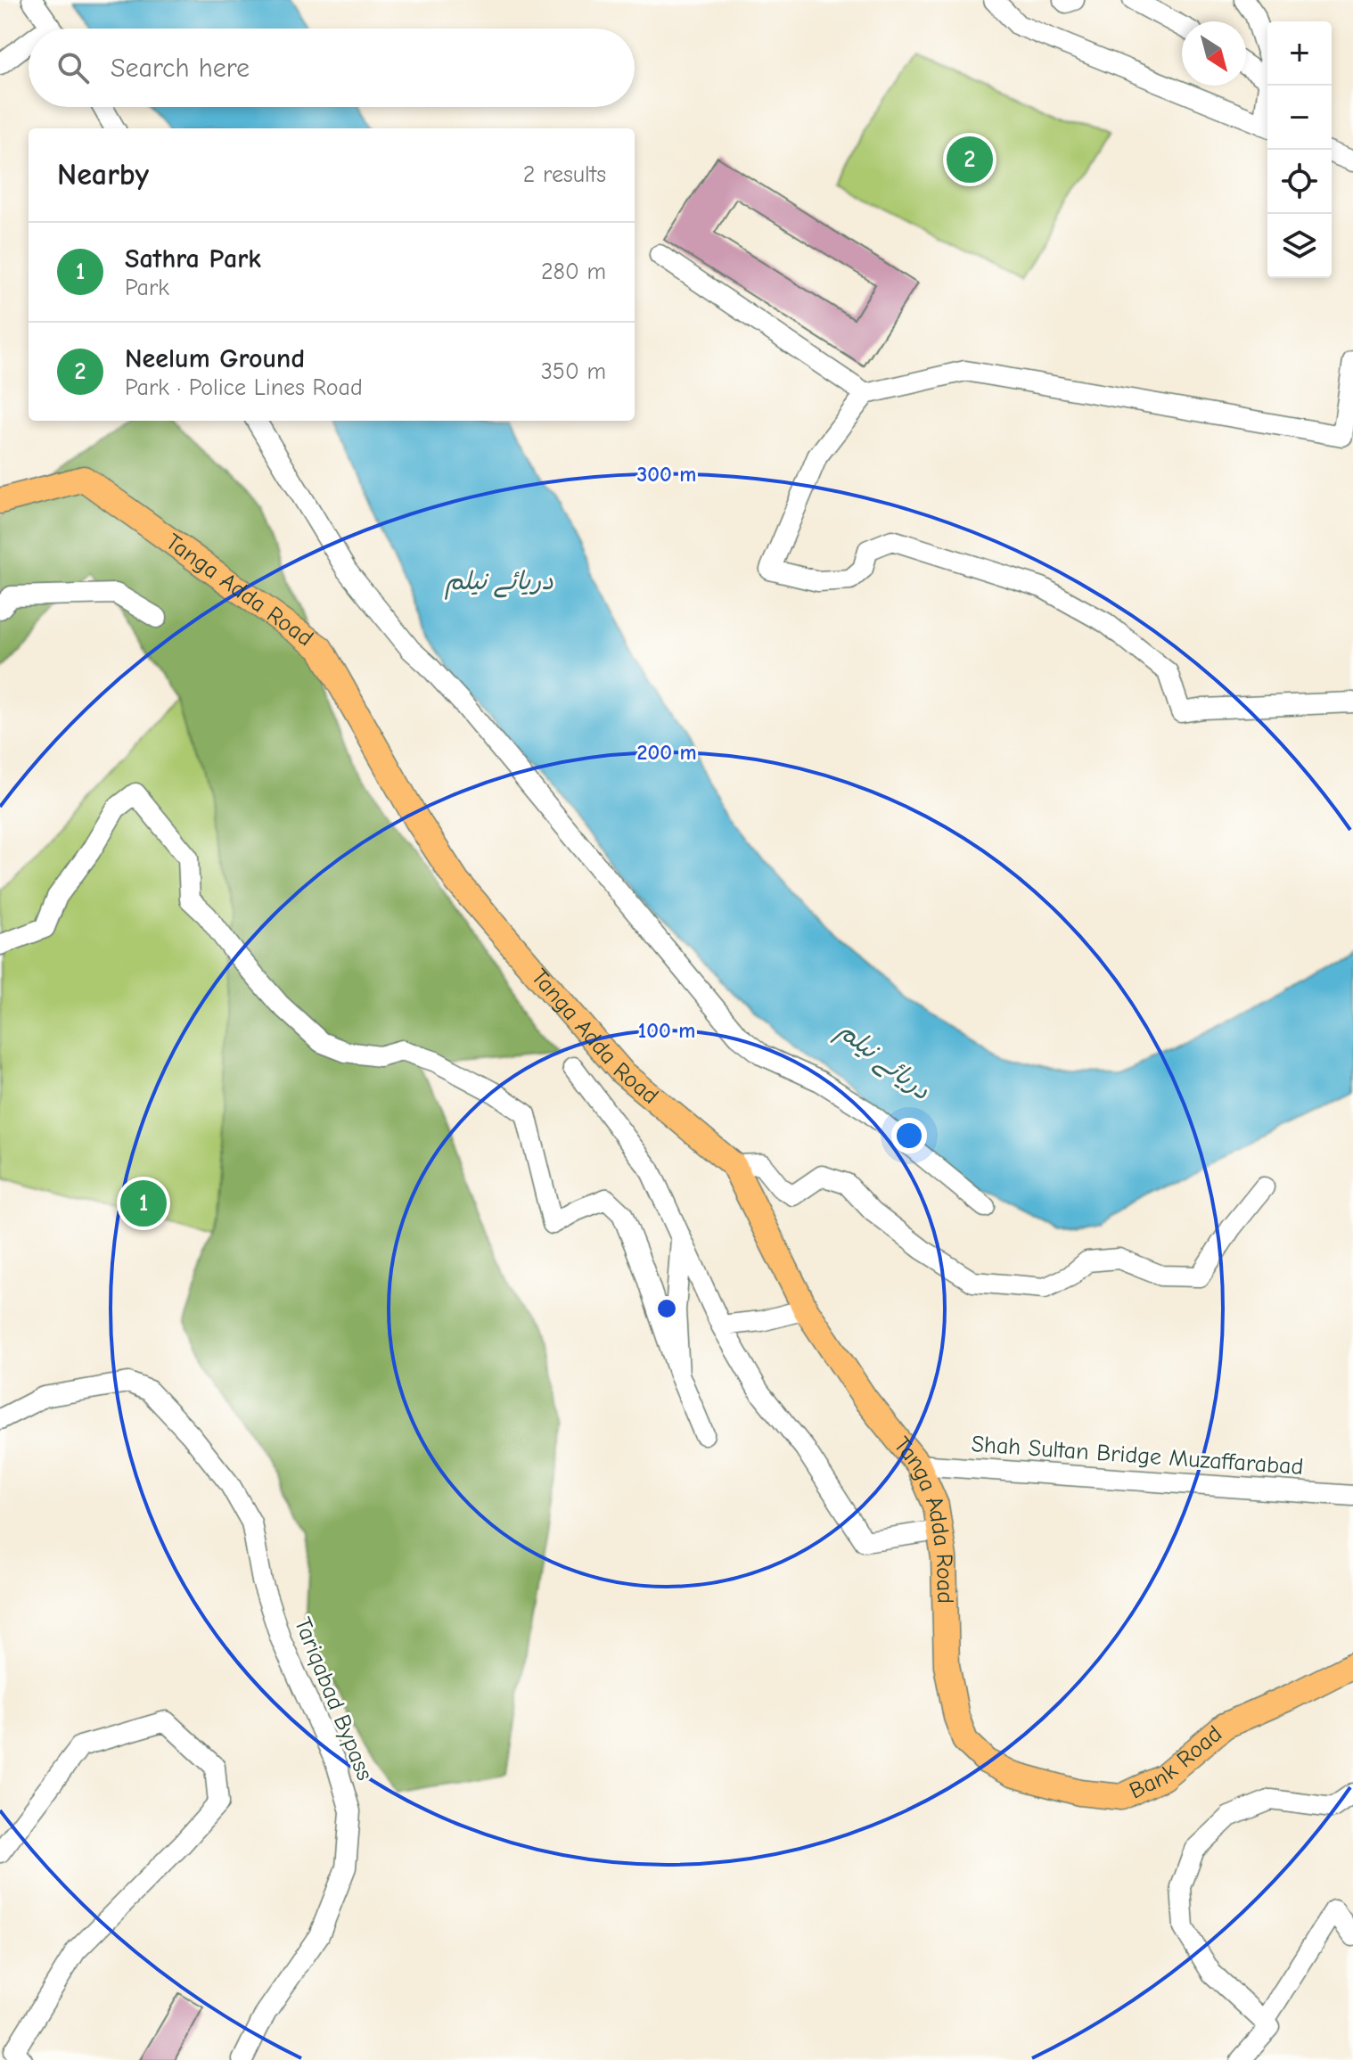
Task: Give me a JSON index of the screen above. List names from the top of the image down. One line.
{"streets":{"main road":["Tanga Adda Road","Bank Road"],"street":["Shah Sultan Bridge Muzaffarabad","Tariqabad Bypass"]},"crossings":[["Tanga Adda Road","Shah Sultan Bridge Muzaffarabad"],["Tanga Adda Road","Bank Road"]],"water":["دریائے نیلم"],"north":"bottom right","page":{"map_buttons":["+","−"],"search":"Search here","heading":["Nearby","2 results"],"pins":["2","1"],"list":[{"mark":"1","name":"Sathra Park","note":"Park","value":"280 m"},{"mark":"2","name":"Neelum Ground","note":"Park · Police Lines Road","value":"350 m"}]},"rings":["300 m","200 m","100 m"]}
